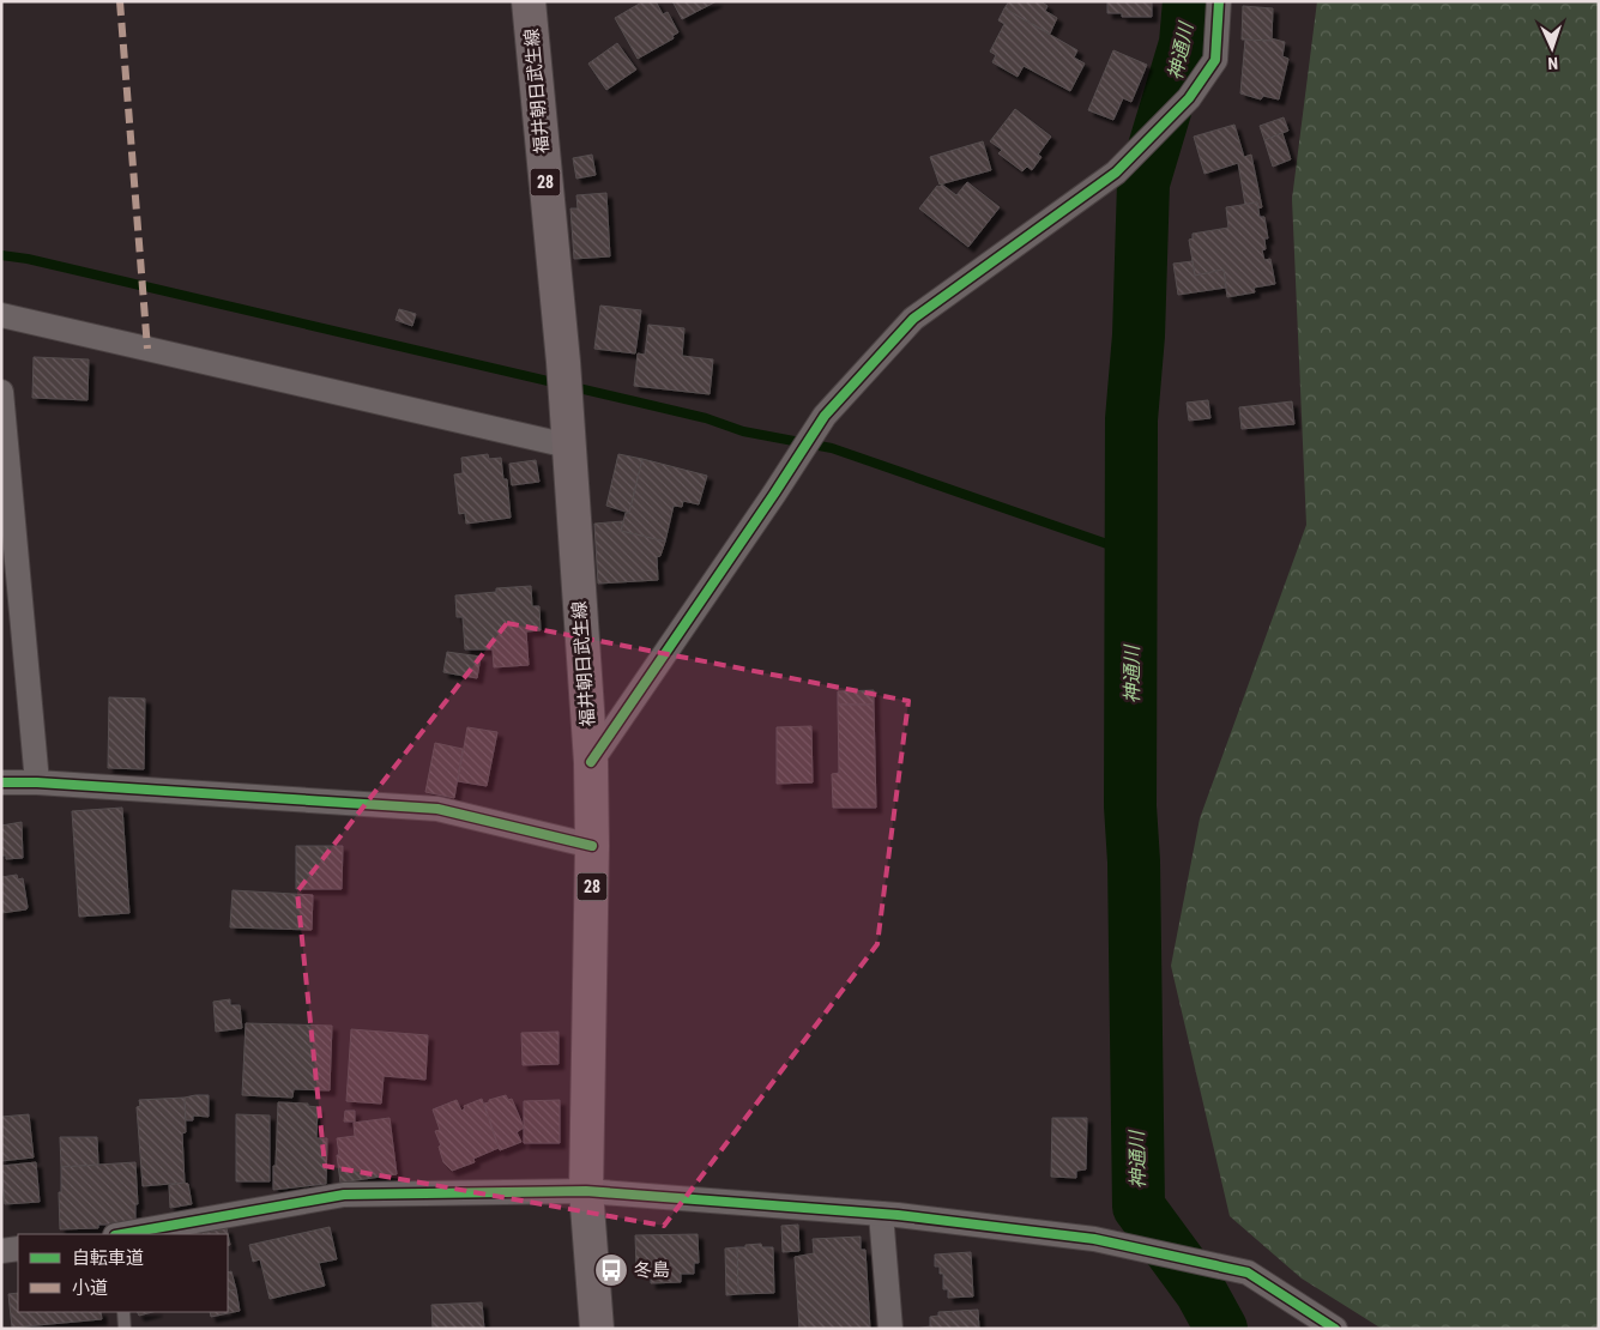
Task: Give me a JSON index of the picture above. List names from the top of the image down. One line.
{"streets":{"main road":["福井朝日武生線","28"]},"water":["神通川"],"places":{"bus stop":["冬島"]},"legend":["自転車道","小道"],"north":"bottom"}
